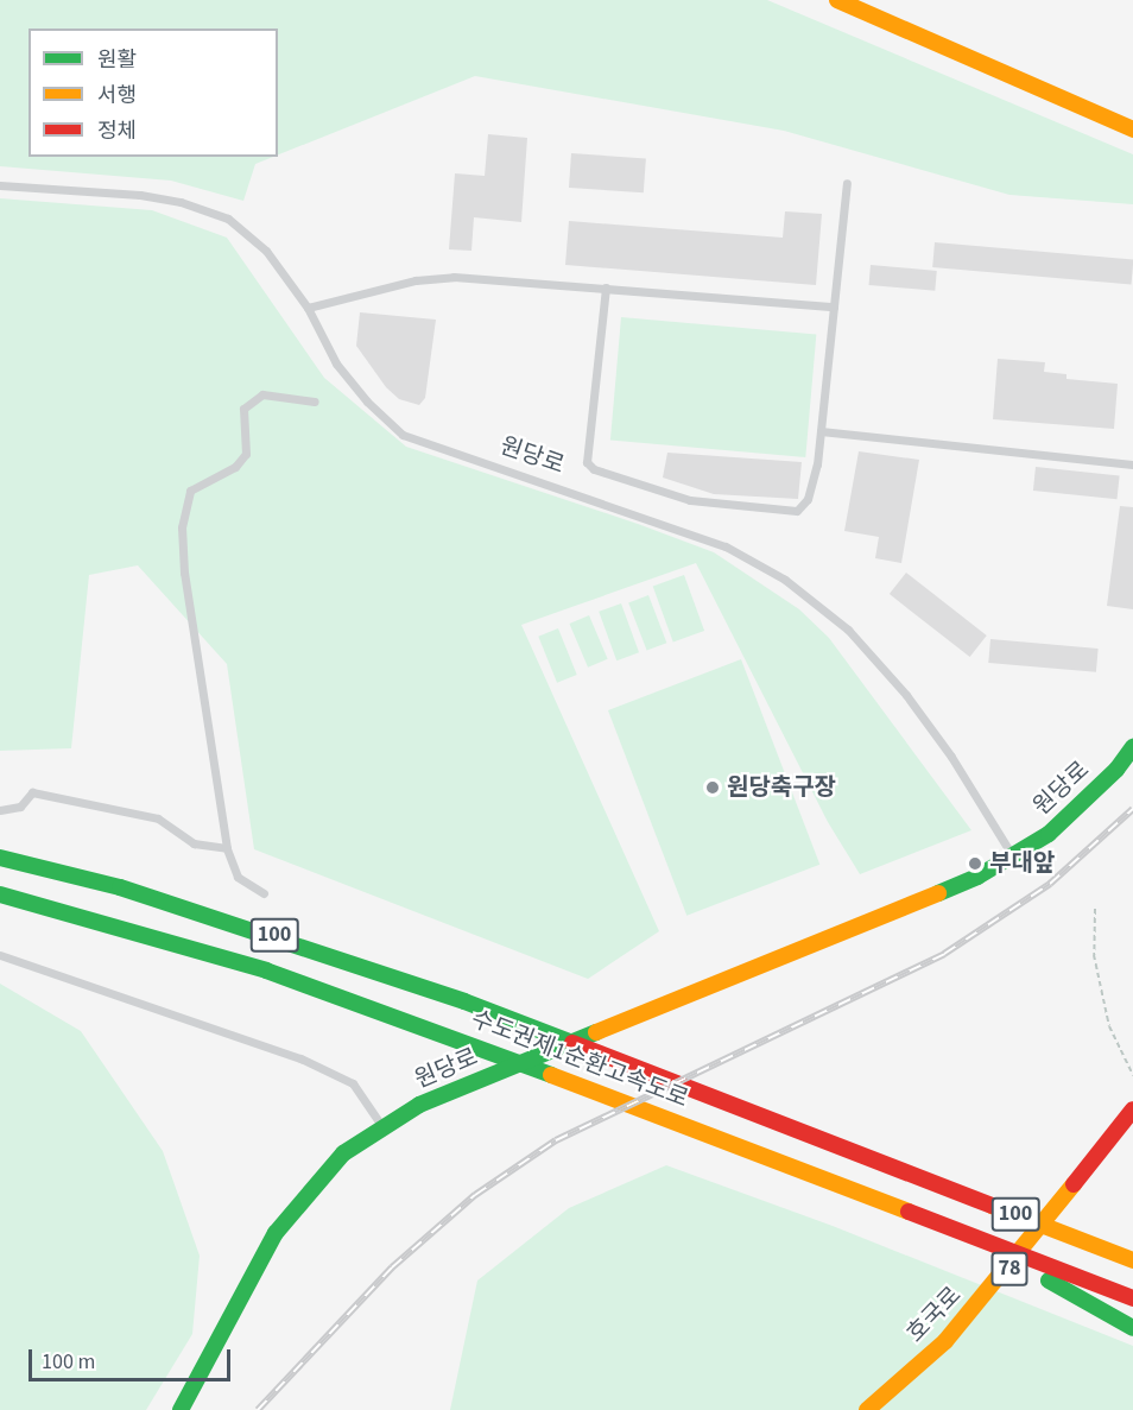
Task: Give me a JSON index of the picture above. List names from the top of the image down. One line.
{"streets":{"main road":["원당로","100","수도권제1순환고속도로","78","호국로"]},"places":["원당축구장","부대앞"],"legend":["원활","서행","정체"],"scale_bar":"100 m"}
